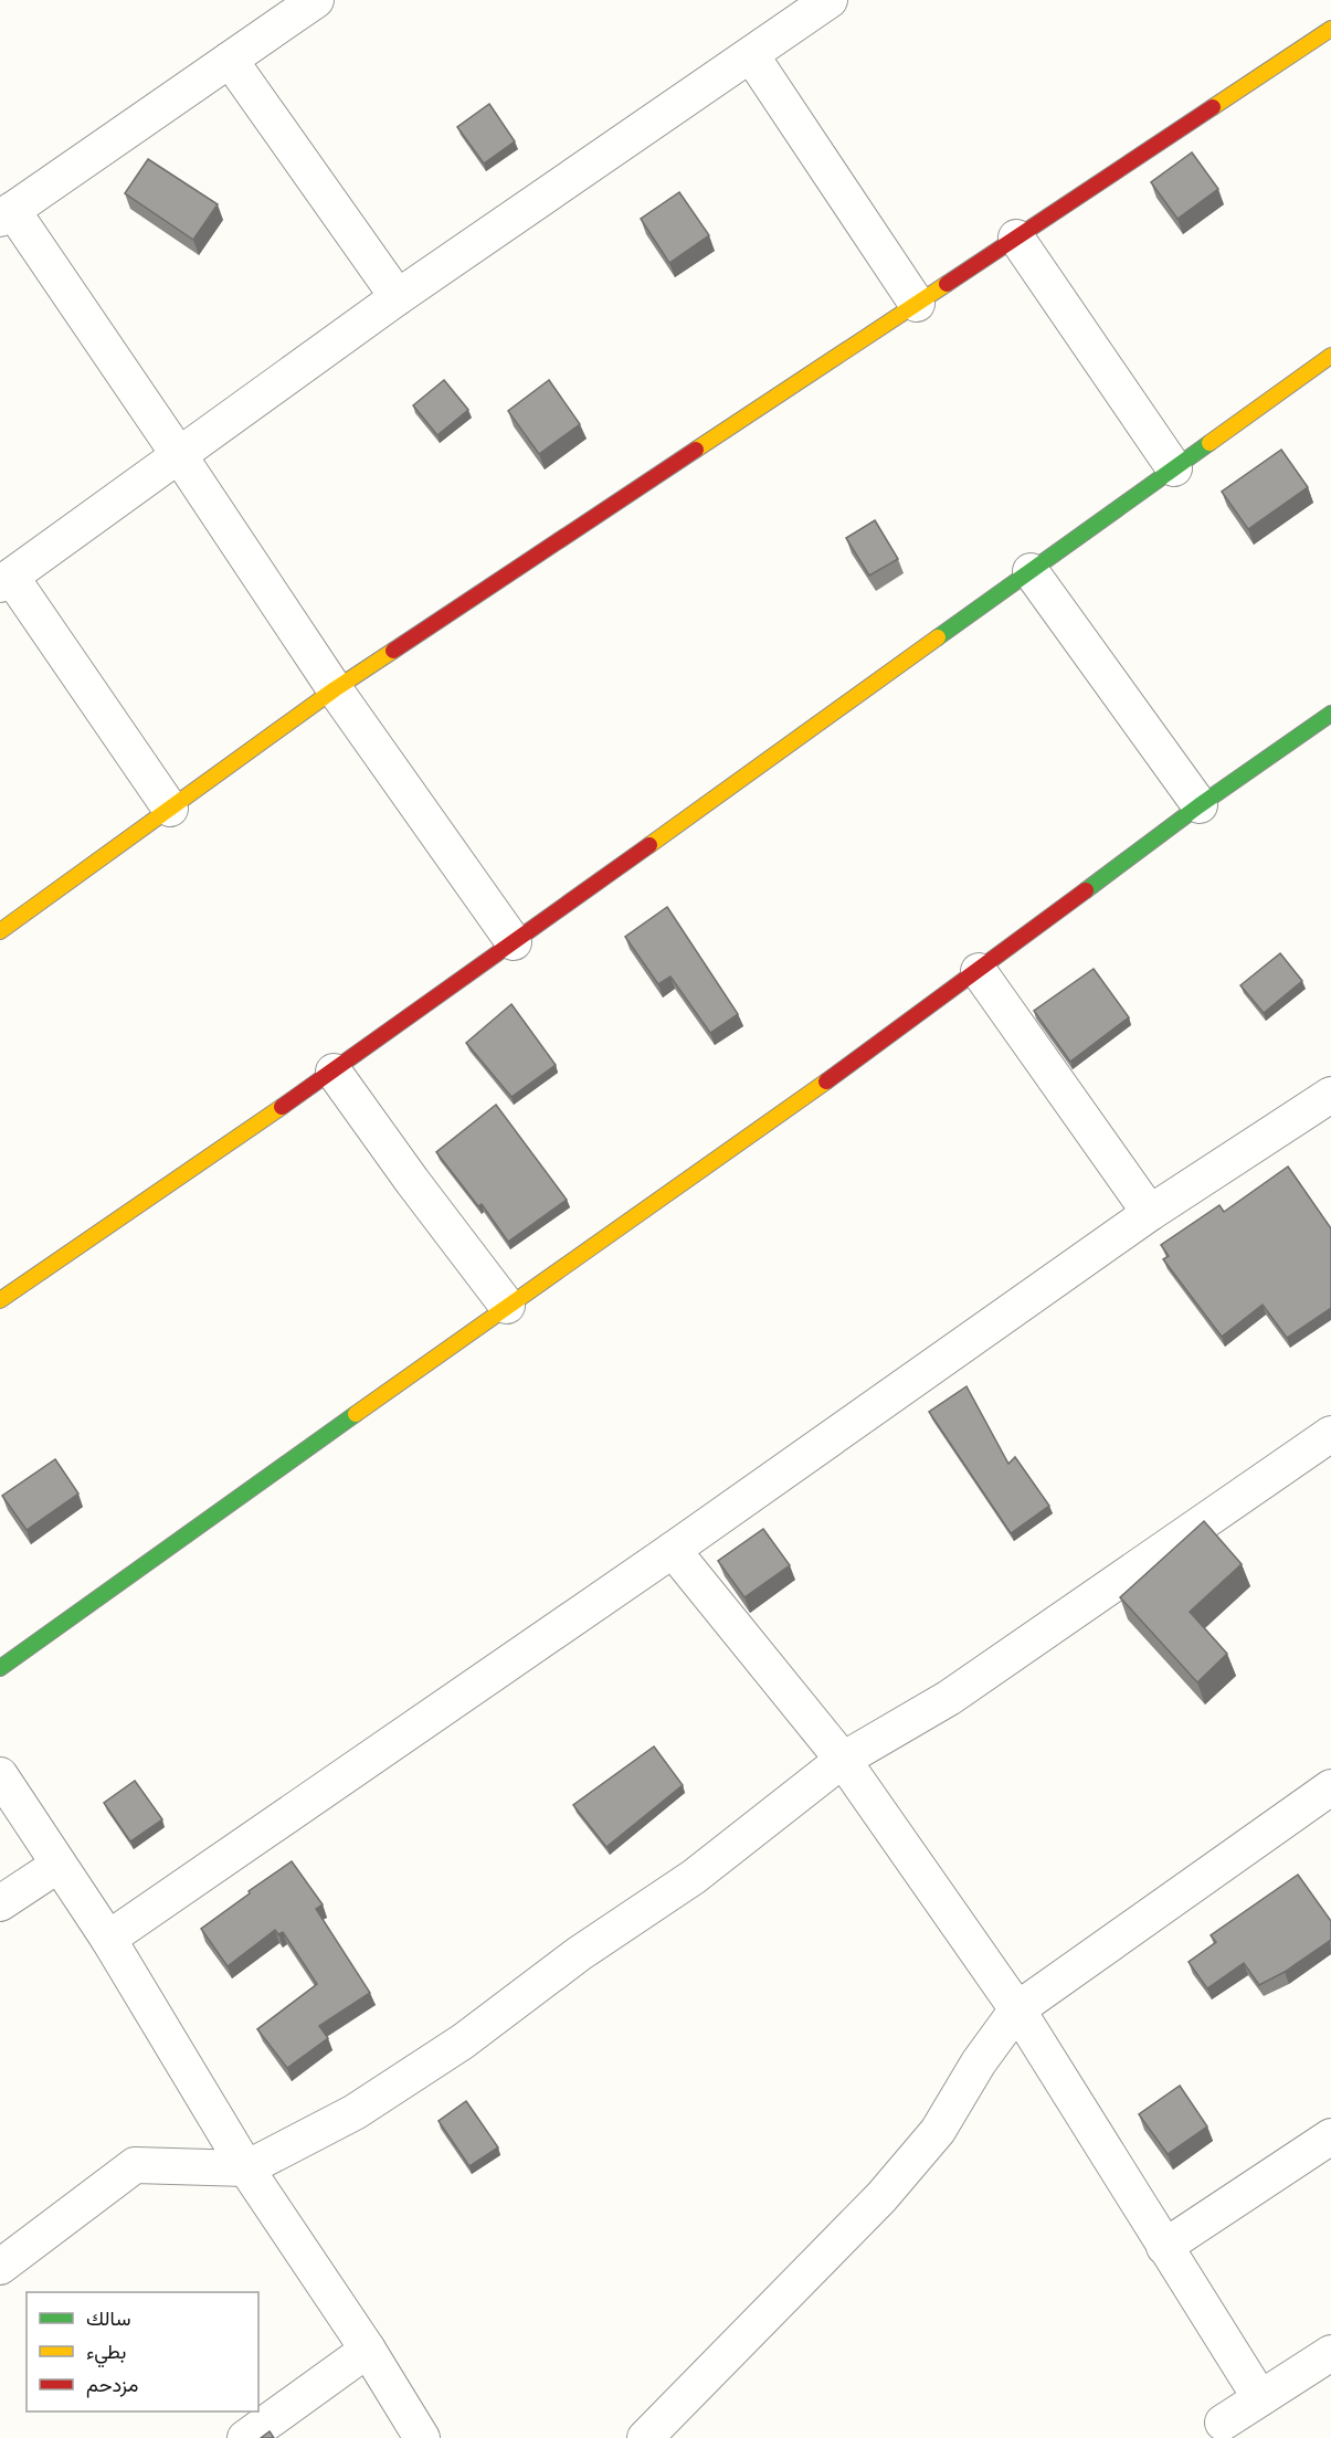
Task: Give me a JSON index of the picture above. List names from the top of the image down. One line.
{"legend":["سالك","بطيء","مزدحم"]}
